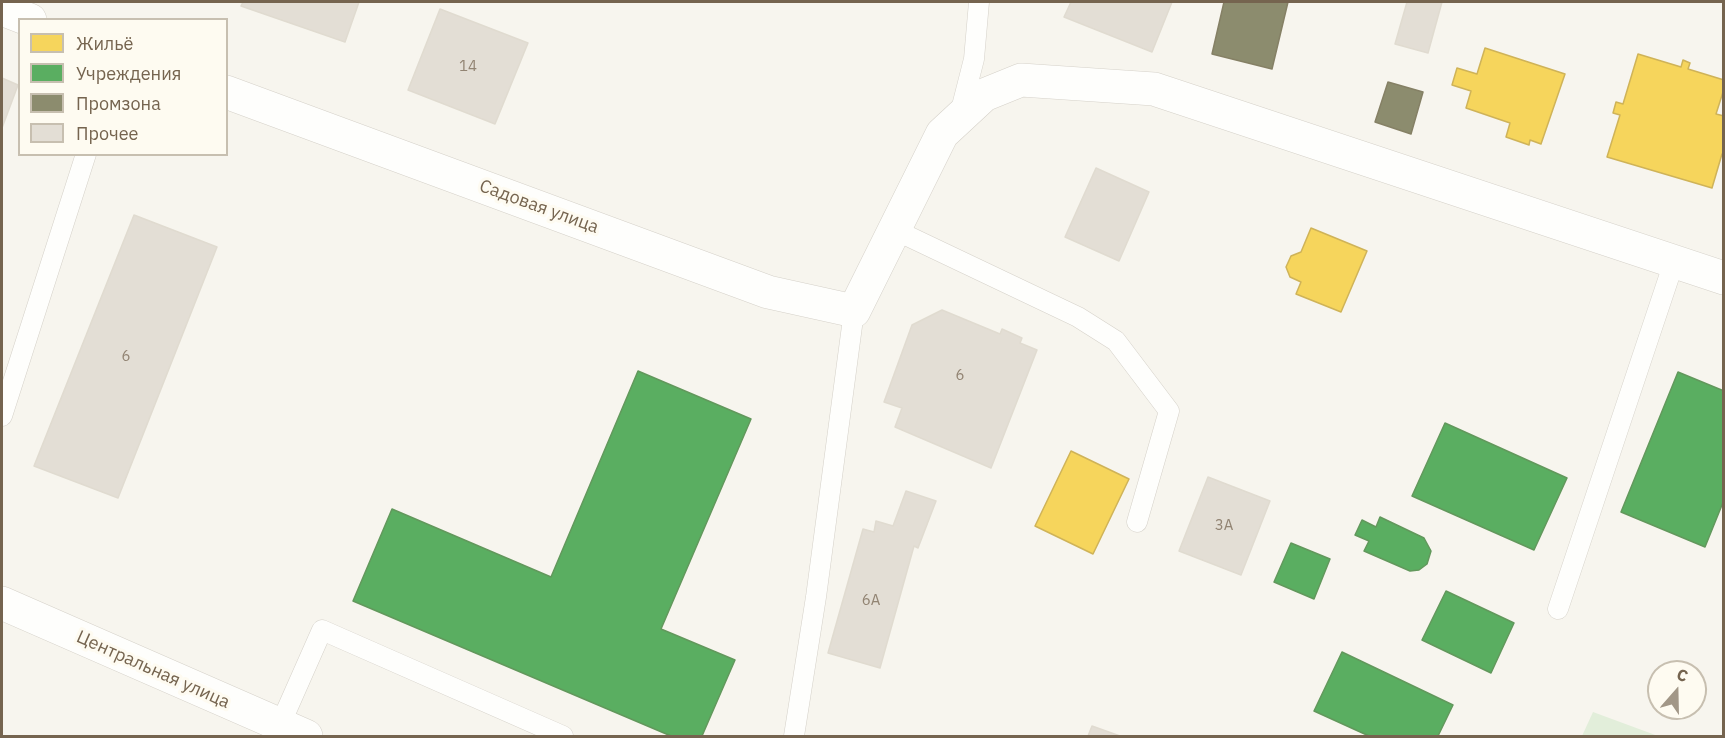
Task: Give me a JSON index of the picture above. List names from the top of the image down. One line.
{"streets":{"street":["Садовая улица","Центральная улица"]},"house_numbers":["14","6","6","3А","6А"],"legend":["Жильё","Учреждения","Промзона","Прочее"],"north":"top"}
